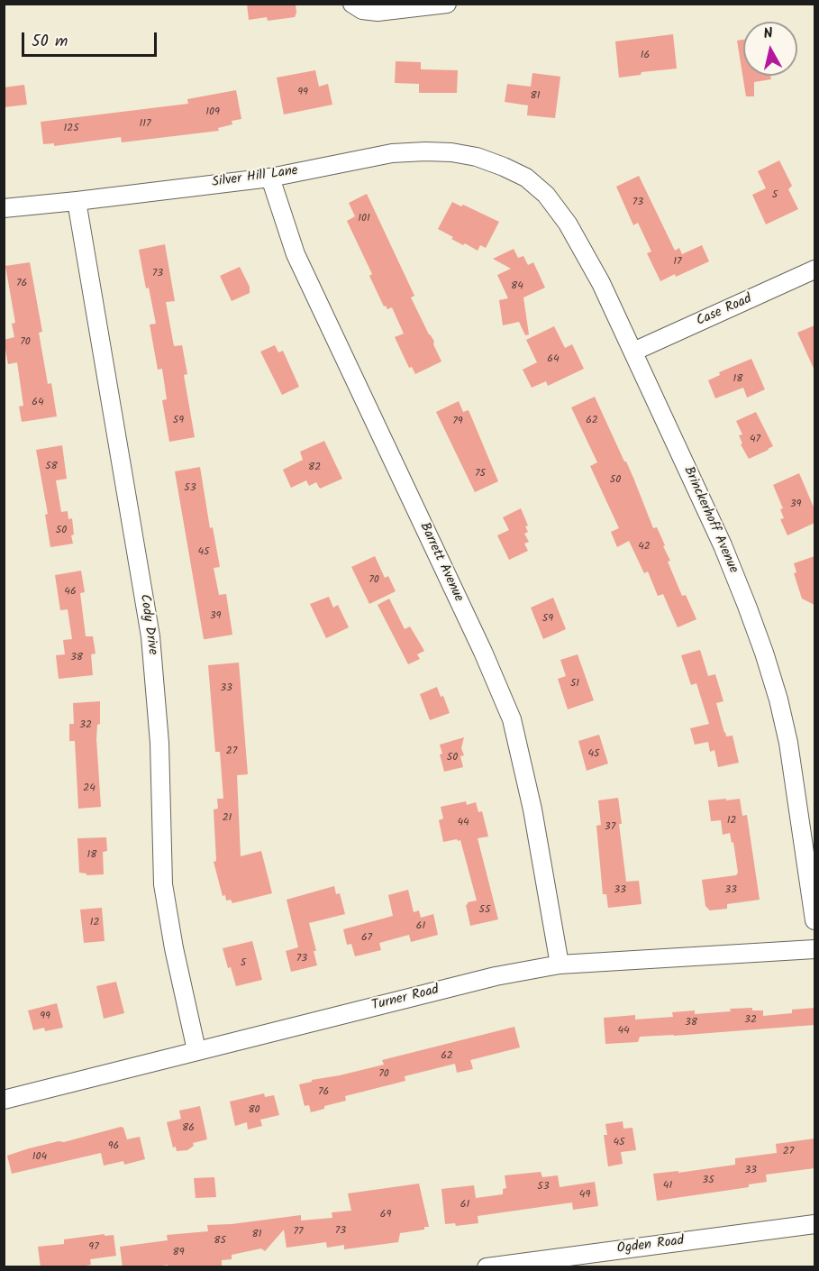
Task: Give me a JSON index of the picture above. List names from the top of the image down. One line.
{"streets":{"street":["Silver Hill Lane","Case Road","Brinckerhoff Avenue","Barrett Avenue","Cody Drive","Turner Road","Ogden Road"]},"crossings":[["Silver Hill Lane","Brinckerhoff Avenue"],["Silver Hill Lane","Barrett Avenue"],["Silver Hill Lane","Cody Drive"],["Case Road","Brinckerhoff Avenue"],["Barrett Avenue","Turner Road"],["Cody Drive","Turner Road"]],"house_numbers":["16","99","81","109","117","125","5","73","101","17","73","76","84","70","64","18","64","59","62","79","47","58","82","75","50","53","39","50","42","45","70","46","39","59","38","51","33","32","27","45","50","24","21","12","44","37","18","33","33","55","12","61","67","73","5","99","32","38","44","62","70","76","80","86","45","96","27","104","33","35","41","53","49","61","69","73","77","81","85","97","89"],"scale_bar":"50 m","north":"top"}
